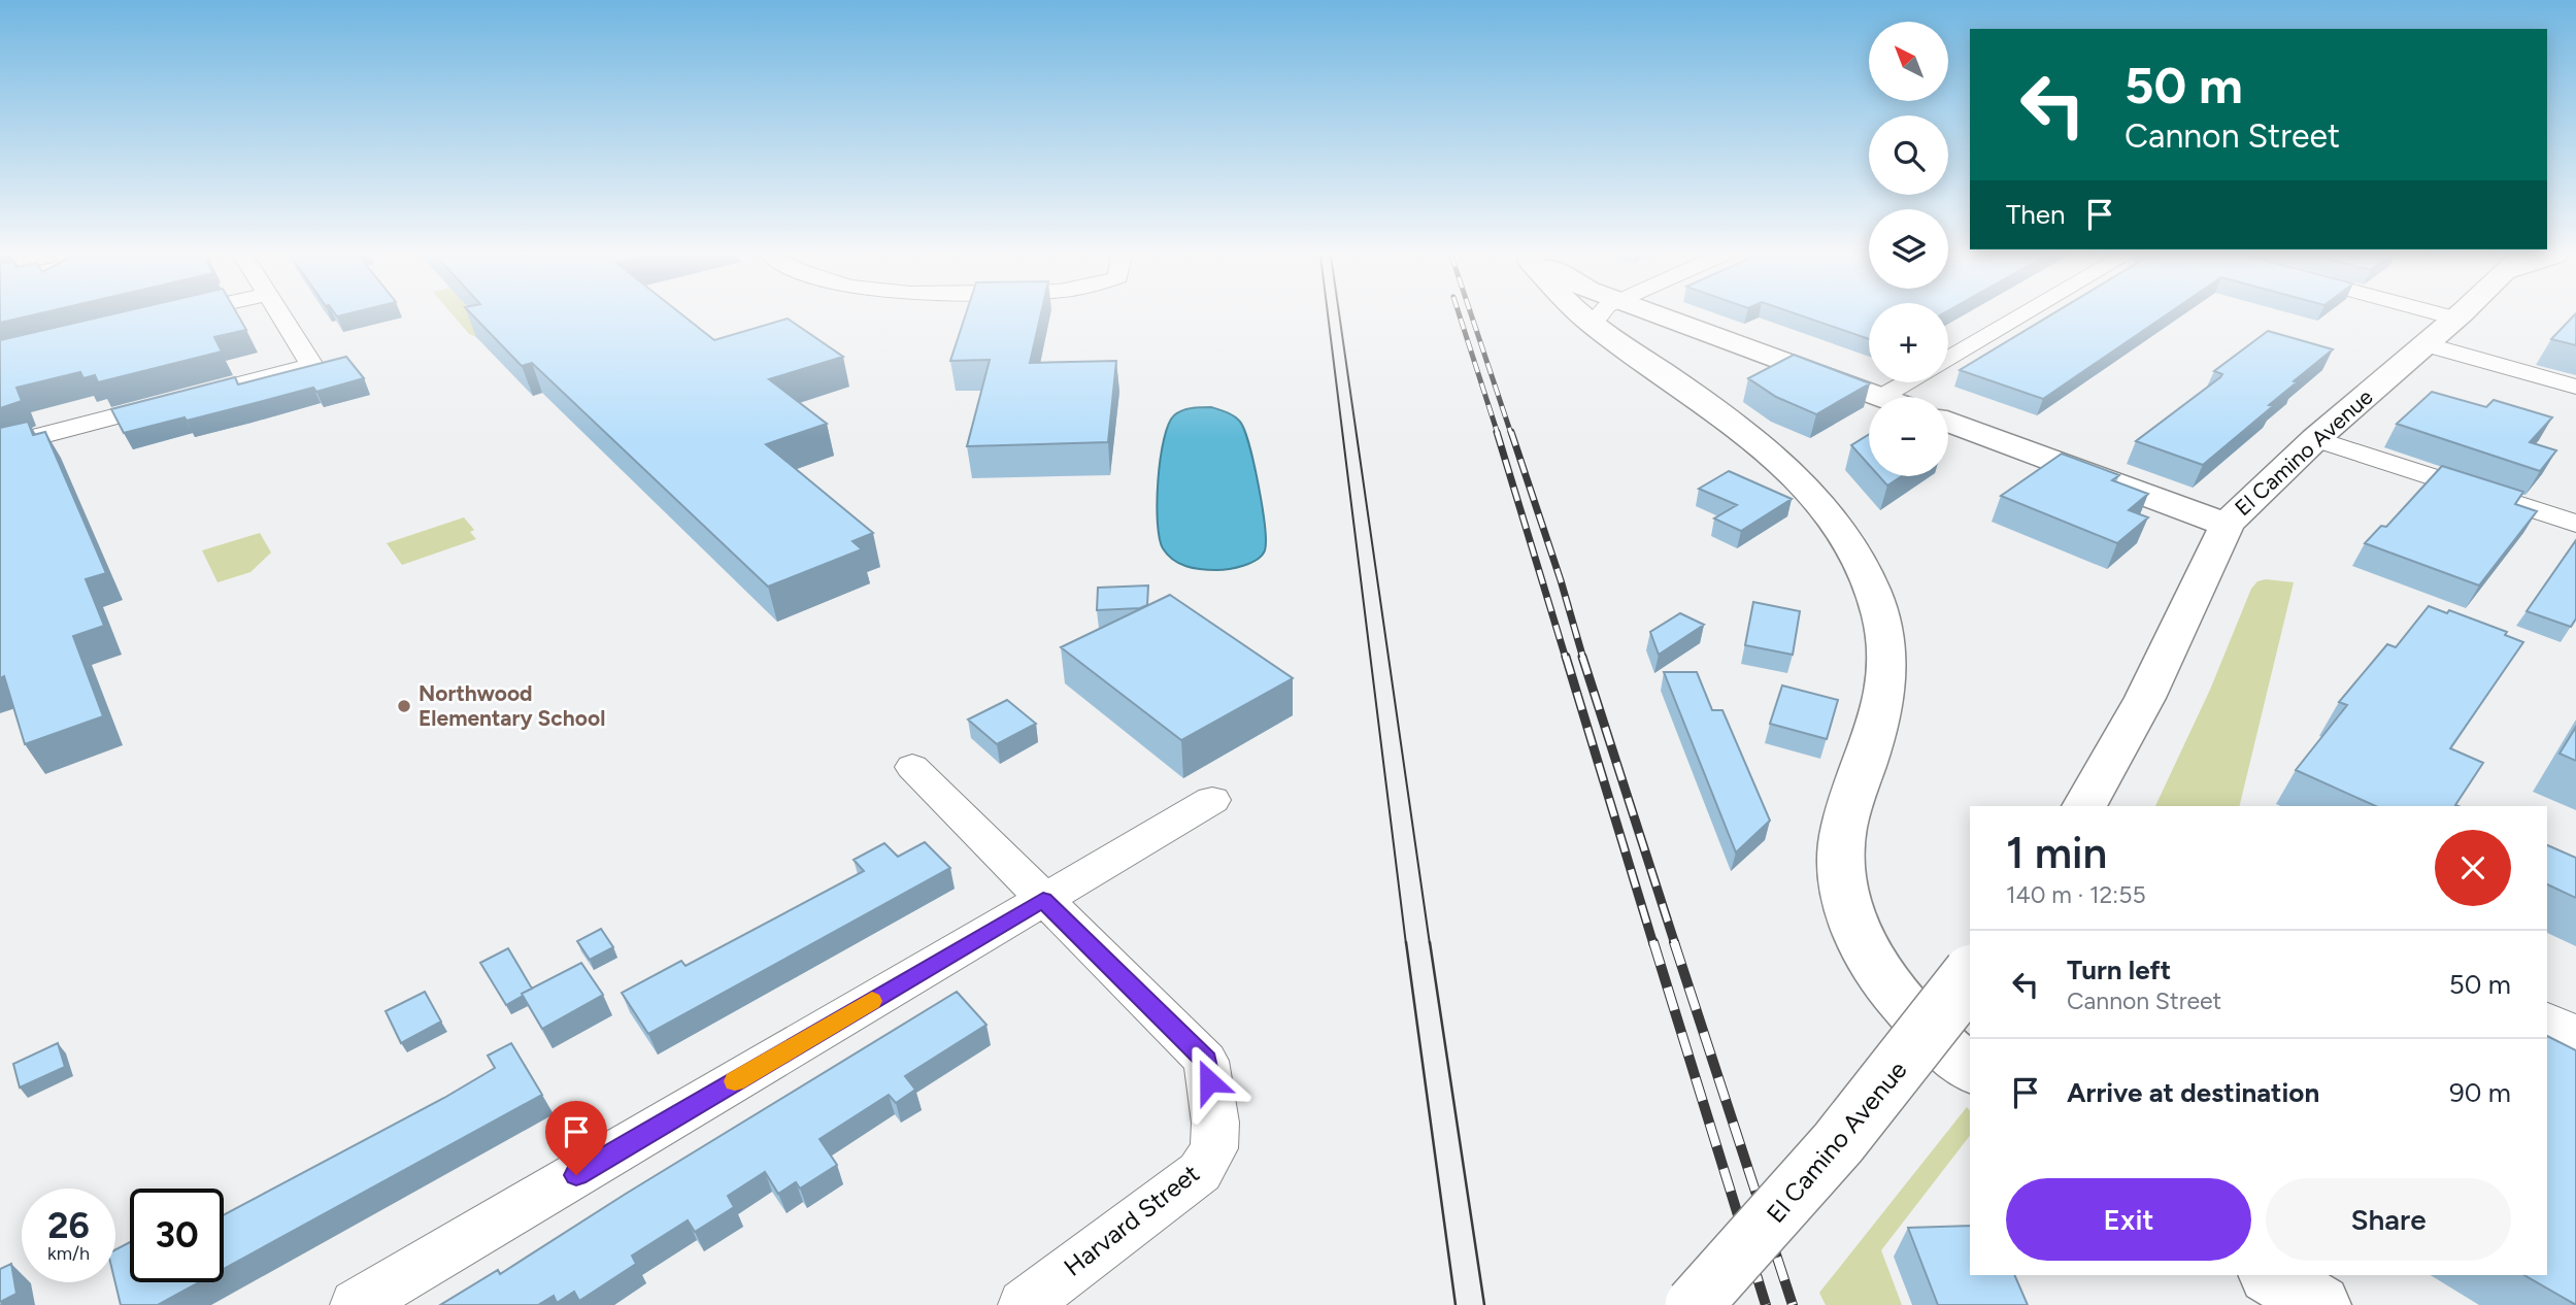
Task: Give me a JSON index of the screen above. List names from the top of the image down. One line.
{"streets":{"main road":["El Camino Avenue"],"street":["Harvard Street"]},"places":["Northwood Elementary School"],"north":"top left","page":{"map_buttons":["+","−"],"turn":["50 m","Cannon Street"],"then":"Then","heading":["1 min","140 m · 12:55"],"list":[{"name":"Turn left","note":"Cannon Street","value":"50 m"},{"name":"Arrive at destination","value":"90 m"}],"buttons":["Exit","Share"],"speed":"26 km/h","limit":"30"}}
